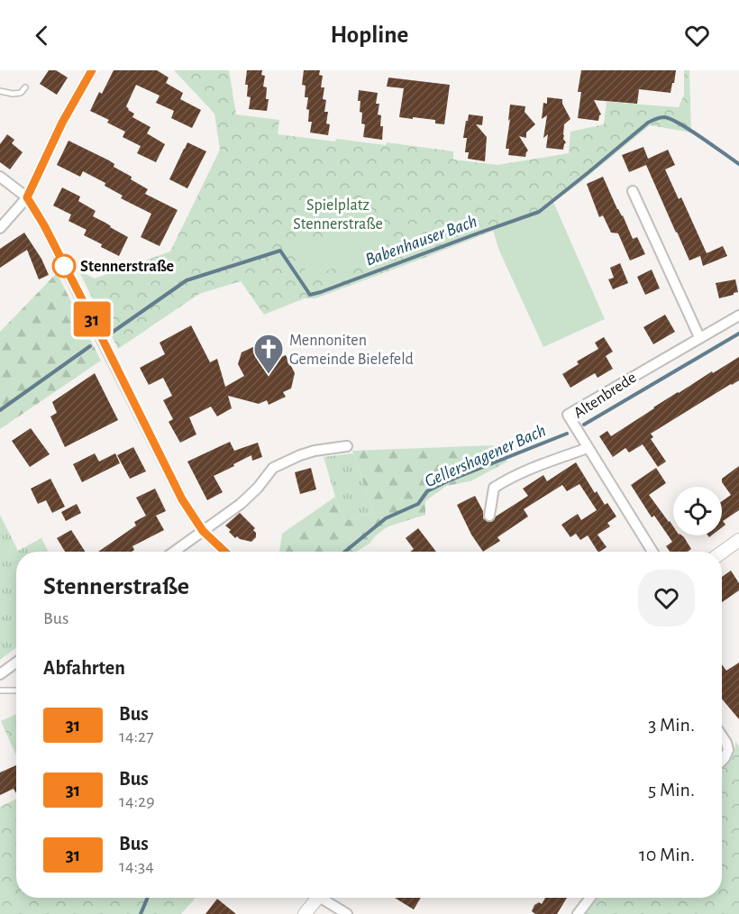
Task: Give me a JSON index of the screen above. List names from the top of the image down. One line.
{"streets":{"street":["Altenbrede"]},"water":["Babenhauser Bach","Gellershagener Bach"],"parks":["Spielplatz Stennerstraße"],"places":{"other":["Stennerstraße"],"church":["Mennoniten Gemeinde Bielefeld"]},"lines":["bus line 31"],"page":{"header":"Hopline","on_map":"31","heading":[["Stennerstraße","Bus"],"Abfahrten"],"list":[{"mark":"31","name":"Bus","note":"14:27","value":"3 Min."},{"mark":"31","name":"Bus","note":"14:29","value":"5 Min."},{"mark":"31","name":"Bus","note":"14:34","value":"10 Min."}]}}
